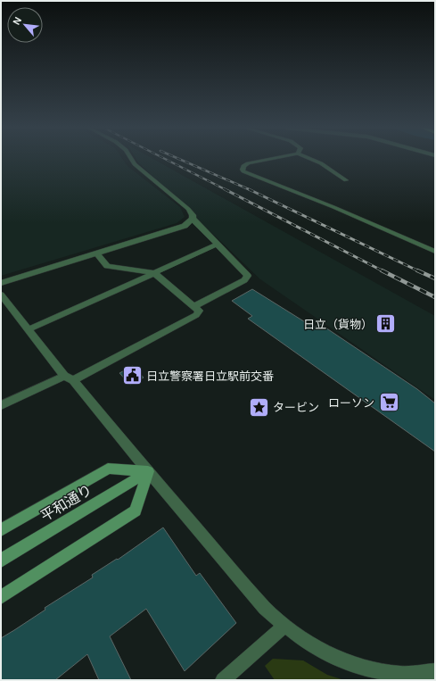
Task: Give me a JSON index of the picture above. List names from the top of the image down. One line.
{"streets":{"main road":["平和通り"]},"places":{"building":["日立（貨物）"],"public building":["日立警察署日立駅前交番"],"supermarket":["ローソン"],"place":["タービン"]},"north":"top left"}
